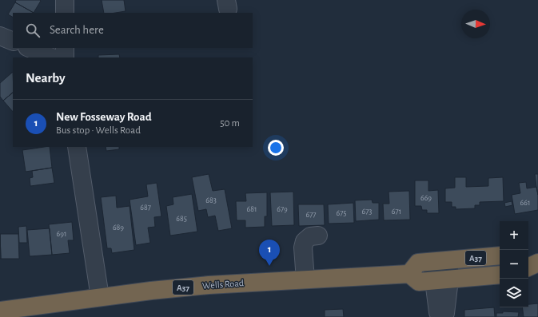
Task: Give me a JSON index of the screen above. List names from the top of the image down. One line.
{"streets":{"highway":["A37","Wells Road"]},"crossings":[["A37","Wells Road"]],"house_numbers":["669","683","661","687","681","679","673","671","675","677","685","689","691"],"north":"right","page":{"search":"Search here","heading":"Nearby","list":[{"mark":"1","name":"New Fosseway Road","note":"Bus stop · Wells Road","value":"50 m"}],"map_buttons":["+","−"],"pins":"1"}}
